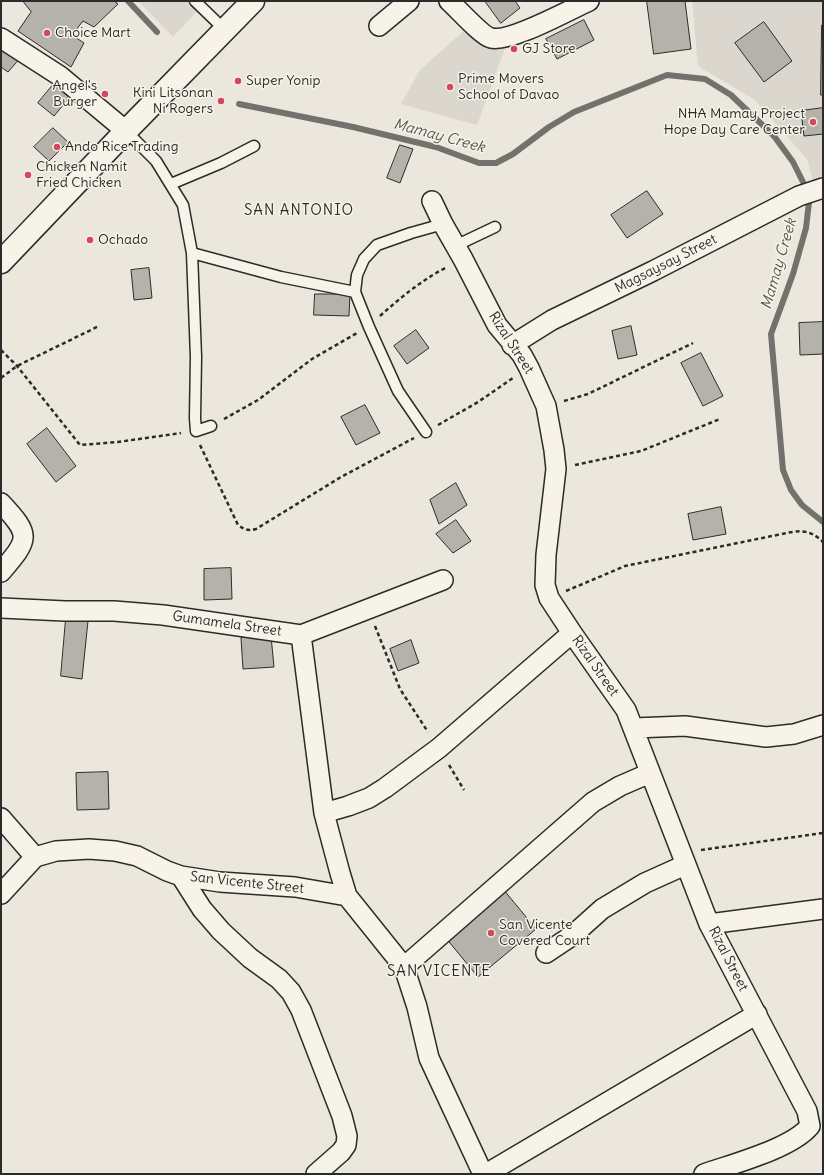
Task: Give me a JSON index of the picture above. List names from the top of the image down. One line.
{"streets":{"street":["Magsaysay Street","Rizal Street","Gumamela Street","San Vicente Street"]},"crossings":[["Magsaysay Street","Rizal Street"]],"districts":["SAN ANTONIO","SAN VICENTE"],"water":["Mamay Creek"],"places":["Choice Mart","GJ Store","Super Yonip","Prime Movers School of Davao","Angel's Burger","Kini Litsonan Ni Rogers","NHA Mamay Project Hope Day Care Center","Ando Rice Trading","Chicken Namit Fried Chicken","Ochado","San Vicente Covered Court"]}
